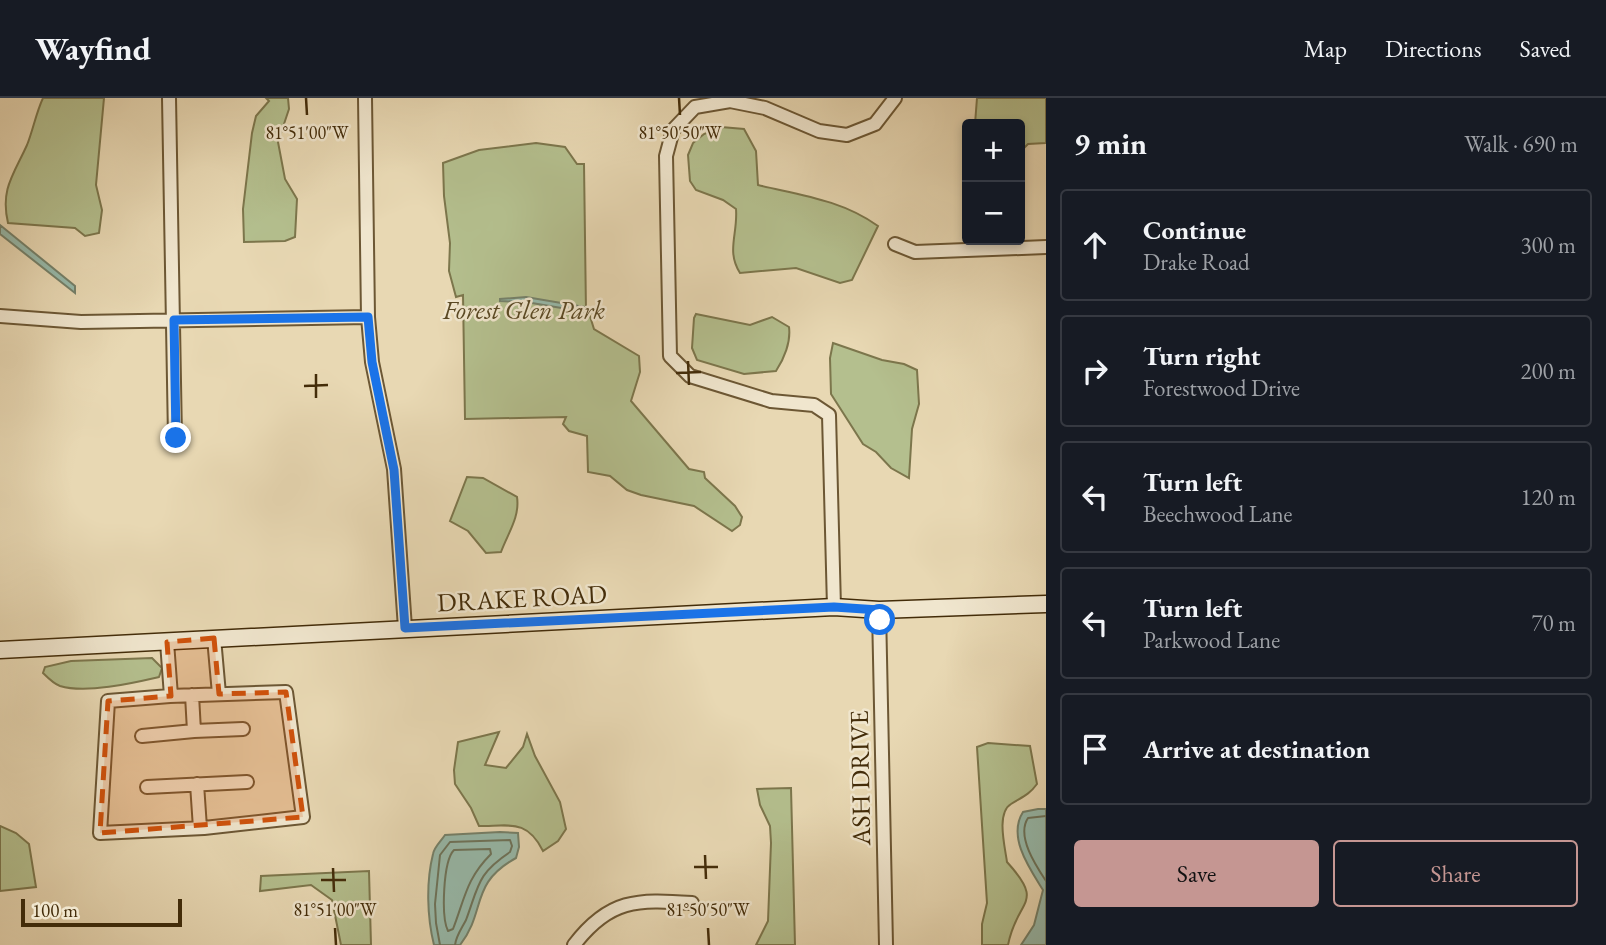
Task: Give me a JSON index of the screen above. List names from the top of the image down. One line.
{"streets":{"street":["DRAKE ROAD","ASH DRIVE"]},"crossings":[["DRAKE ROAD","ASH DRIVE"]],"parks":["Forest Glen Park"],"scale_bar":"100 m","page":{"header":"Wayfind","nav":["Map","Directions","Saved"],"heading":["9 min","Walk · 690 m"],"map_buttons":["+","−"],"list":[["Continue","Drake Road","300 m"],["Turn right","Forestwood Drive","200 m"],["Turn left","Beechwood Lane","120 m"],["Turn left","Parkwood Lane","70 m"],"Arrive at destination"],"buttons":["Save","Share"],"scale":"100 m"},"coordinates":["81°51'00\"W","81°50'50\"W"]}
